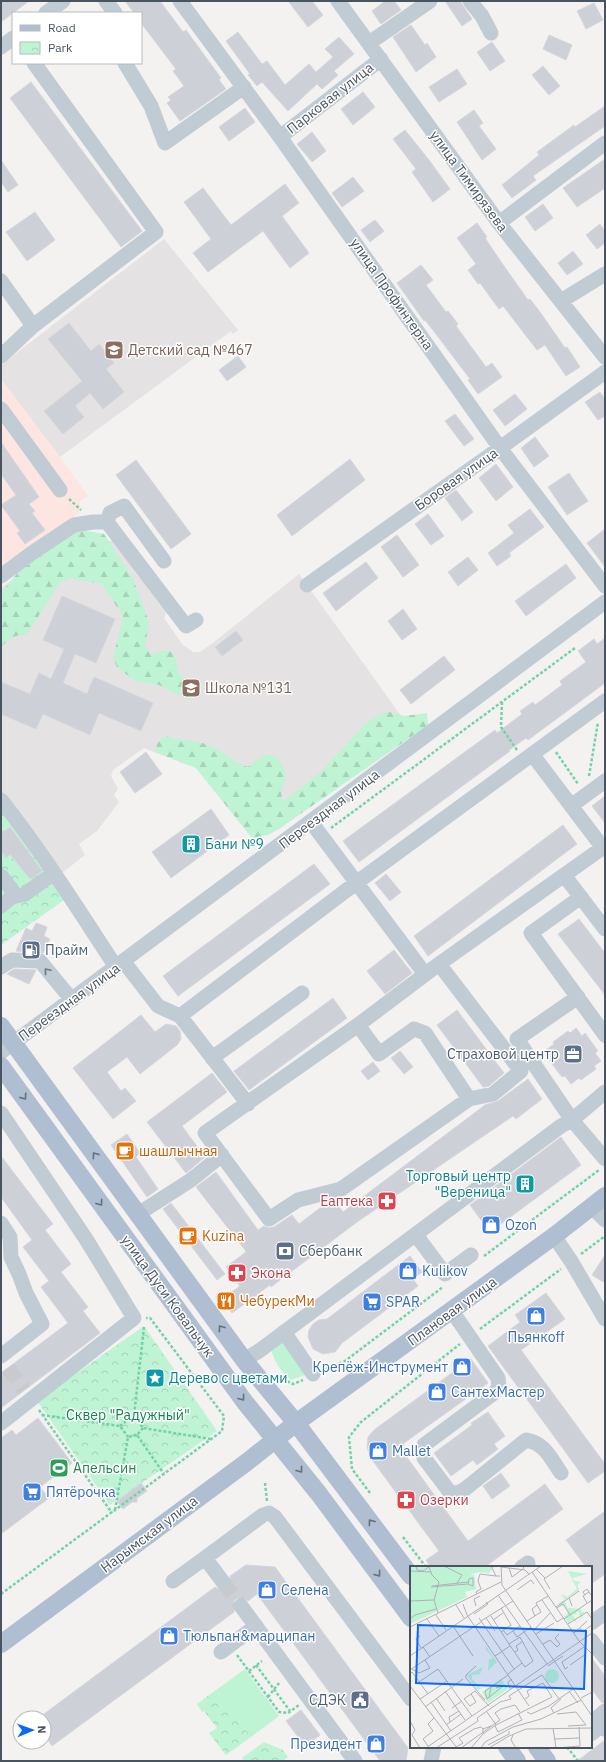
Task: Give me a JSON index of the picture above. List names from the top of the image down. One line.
{"streets":{"main road":["улица Дуси Ковальчук","Плановая улица","Нарымская улица"],"street":["Парковая улица","улица Тимирязева","улица Профинтерна","Боровая улица","Переездная улица"]},"crossings":[["Парковая улица","улица Тимирязева"],["Парковая улица","улица Профинтерна"],["улица Профинтерна","Боровая улица"],["Переездная улица","улица Дуси Ковальчук"],["улица Дуси Ковальчук","Плановая улица"],["улица Дуси Ковальчук","Нарымская улица"],["Плановая улица","Нарымская улица"]],"parks":["Сквер \"Радужный\""],"places":{"school or university":["Детский сад №467","Школа №131"],"building":["Бани №9","Торговый центр \"Вереница\""],"fuel station":["Прайм"],"office":["Страховой центр"],"cafe":["шашлычная","Kuzina"],"pharmacy":["Еаптека","Экона","Озерки"],"shop":["Ozon","Kulikov","Пьянкоff","Крепёж-Инструмент","СантехМастер","Mallet","Селена","Тюльпан&марципан","Президент"],"bank":["Сбербанк"],"restaurant":["ЧебурекМи"],"supermarket":["SPAR","Пятёрочка"],"place":["Дерево с цветами"],"sports":["Апельсин"],"public building":["СДЭК"]},"legend":["Road","Park"],"north":"right"}
